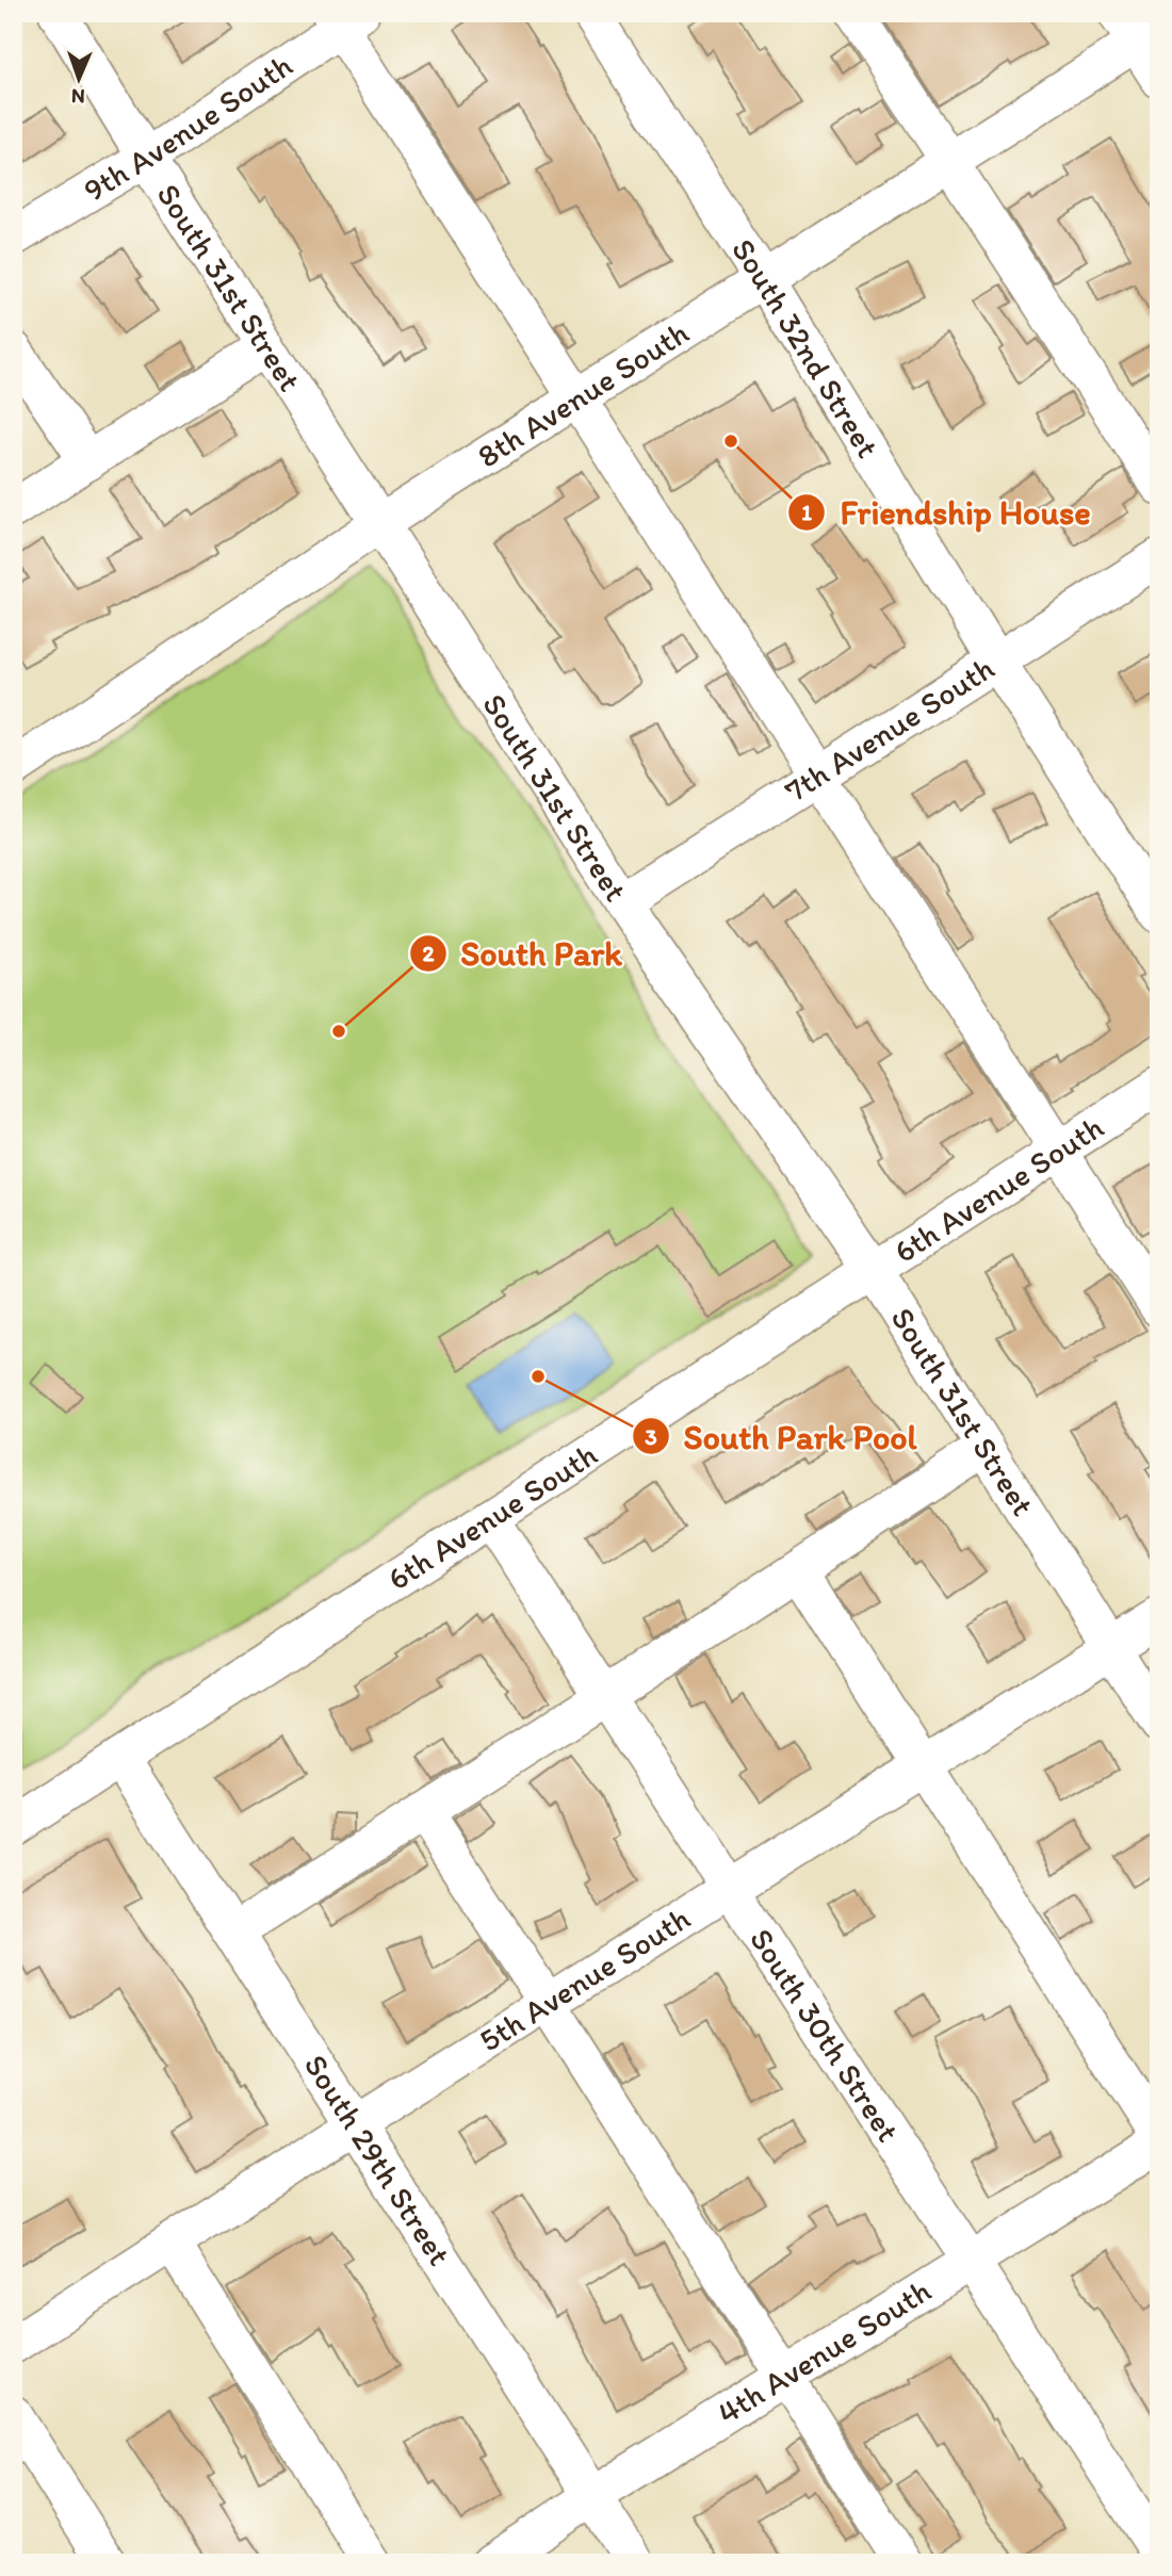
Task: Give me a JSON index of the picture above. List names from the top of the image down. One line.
{"streets":{"street":["9th Avenue South","South 31st Street","South 32nd Street","8th Avenue South","7th Avenue South","6th Avenue South","5th Avenue South","South 30th Street","South 29th Street","4th Avenue South"]},"crossings":[["9th Avenue South","South 31st Street"],["South 31st Street","8th Avenue South"],["South 31st Street","7th Avenue South"],["South 31st Street","6th Avenue South"],["South 31st Street","5th Avenue South"],["South 32nd Street","8th Avenue South"],["South 32nd Street","7th Avenue South"],["6th Avenue South","South 30th Street"],["6th Avenue South","South 29th Street"],["5th Avenue South","South 30th Street"],["5th Avenue South","South 29th Street"],["South 30th Street","4th Avenue South"],["South 29th Street","4th Avenue South"]],"places":["Friendship House","South Park","South Park Pool"],"north":"bottom"}
